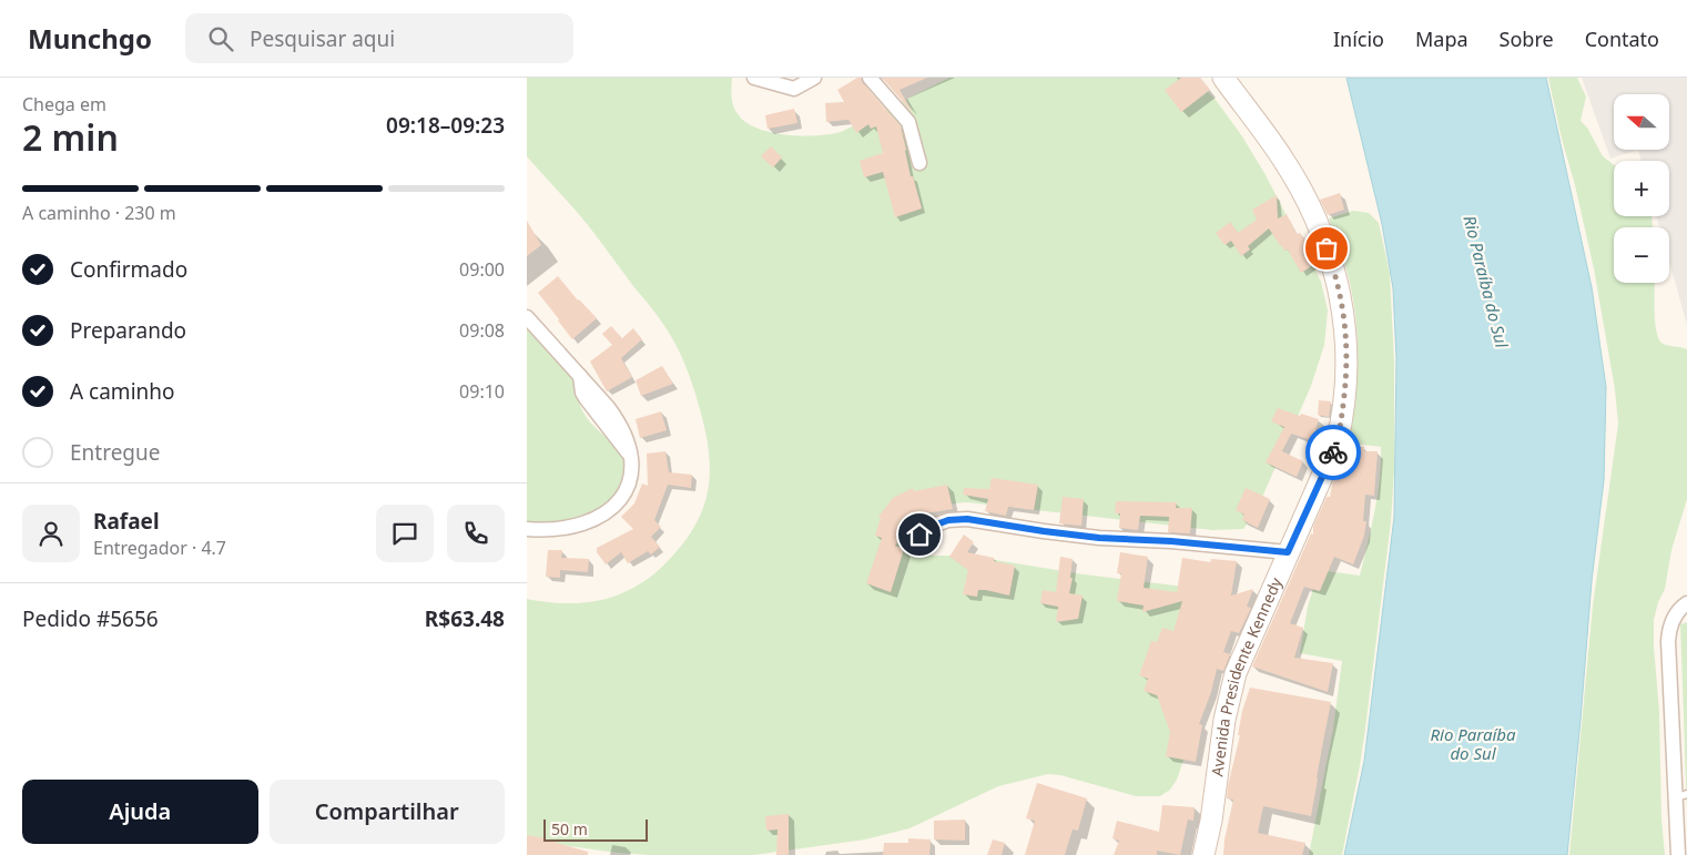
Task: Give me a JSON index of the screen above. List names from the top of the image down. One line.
{"streets":{"main road":["Avenida Presidente Kennedy"]},"water":["Rio Paraíba do Sul"],"scale_bar":"50 m","north":"left","page":{"header":"Munchgo","search":"Pesquisar aqui","nav":["Início","Mapa","Sobre","Contato"],"heading":["2 min","Chega em","09:18–09:23"],"panel":["Rafael","Entregador · 4.7","Pedido #5656","R$63.48"],"map_buttons":["+","−"],"bar":"A caminho · 230 m","list":[["Confirmado","09:00"],["Preparando","09:08"],["A caminho","09:10"],"Entregue"],"buttons":["Ajuda","Compartilhar"],"scale":"50 m"}}
